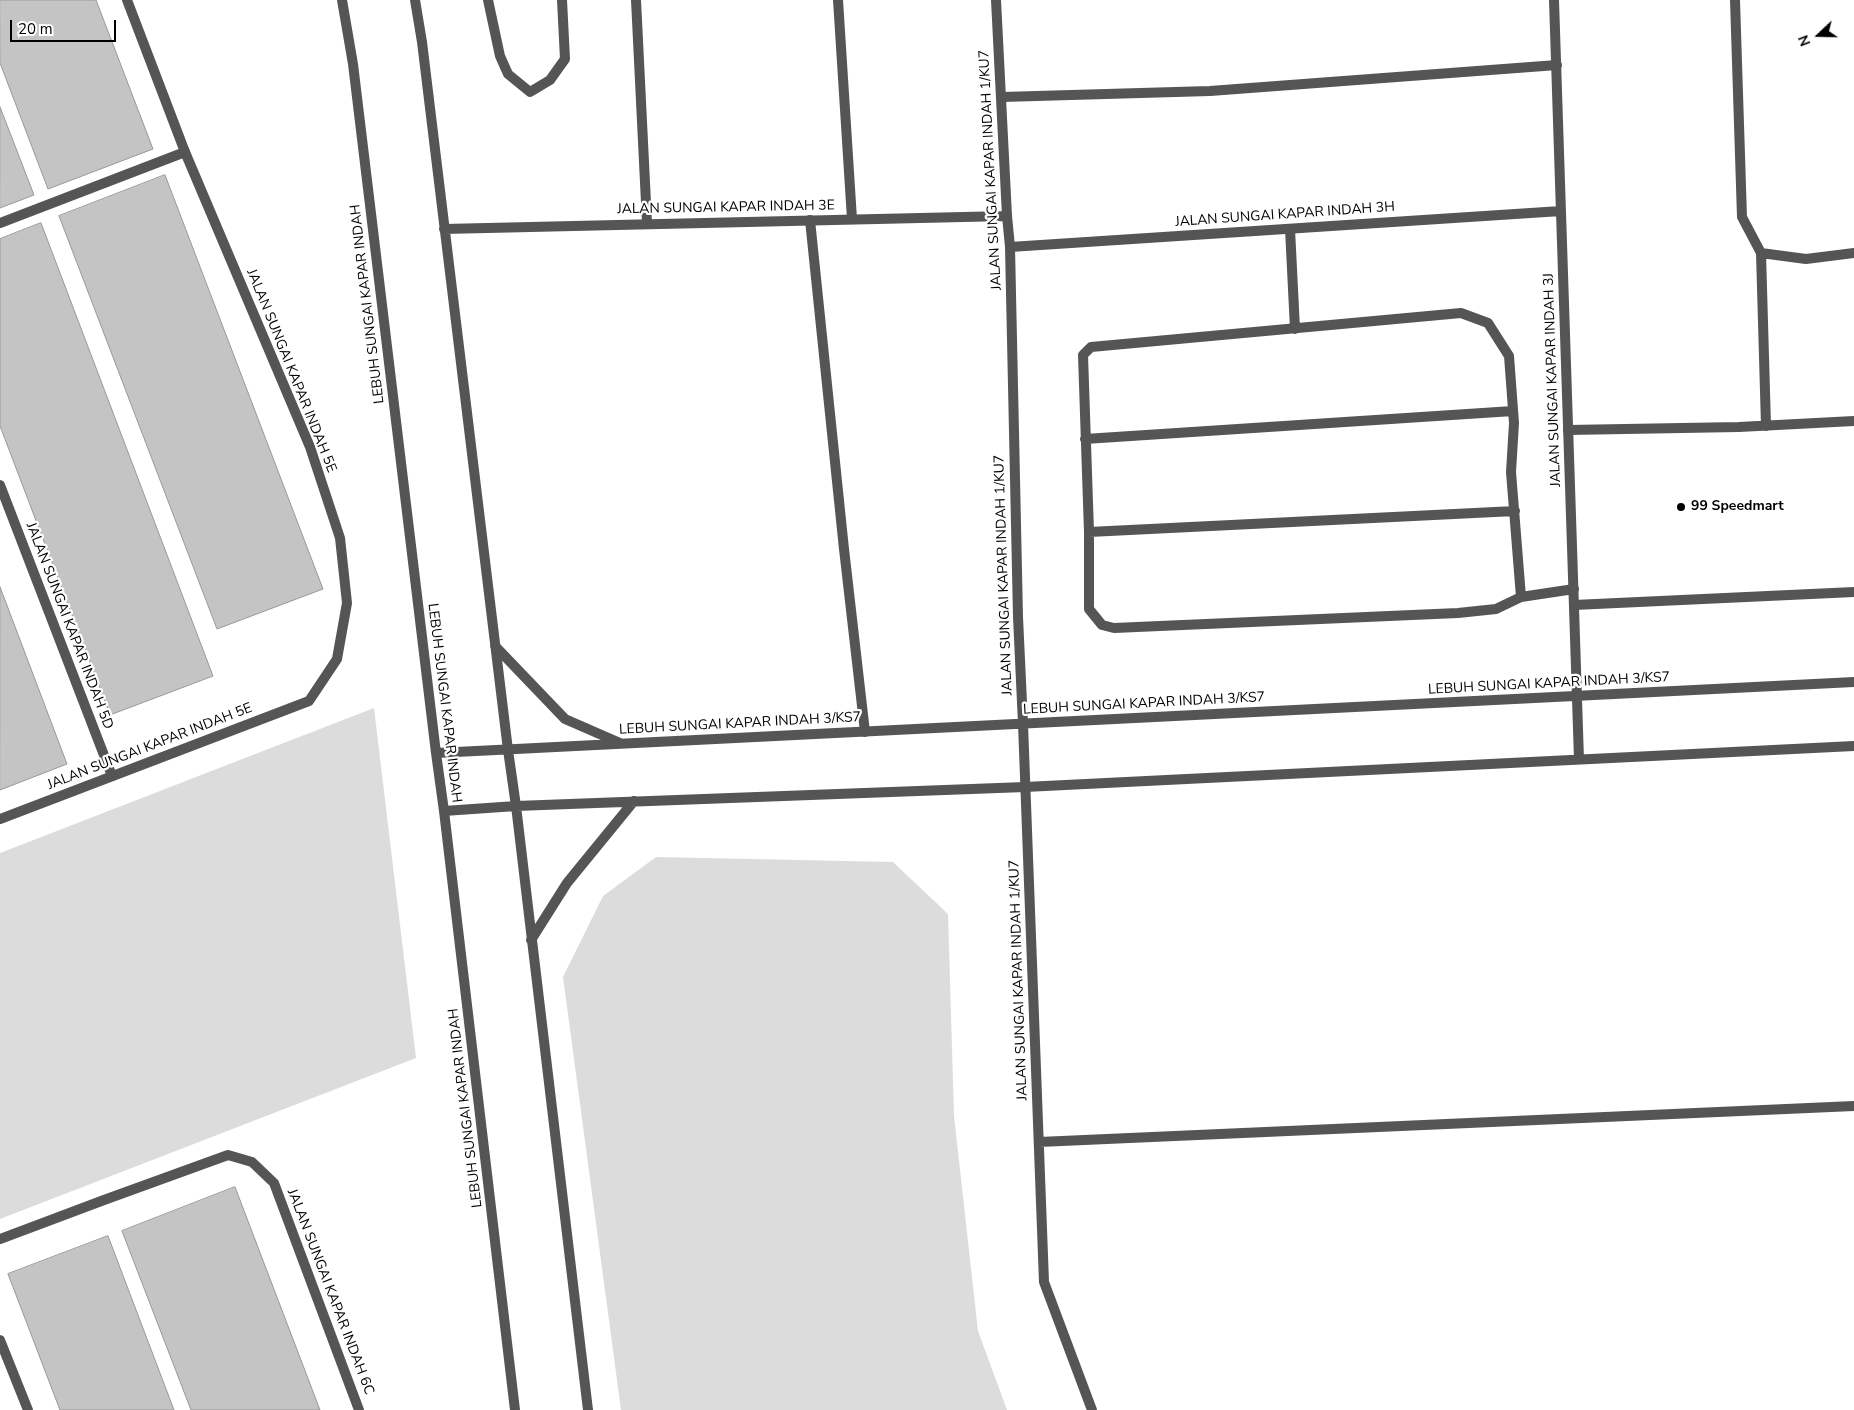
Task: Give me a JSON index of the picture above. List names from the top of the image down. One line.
{"streets":{"street":["JALAN SUNGAI KAPAR INDAH 1/KU7","JALAN SUNGAI KAPAR INDAH 3E","JALAN SUNGAI KAPAR INDAH 3H","LEBUH SUNGAI KAPAR INDAH","JALAN SUNGAI KAPAR INDAH 5E","JALAN SUNGAI KAPAR INDAH 3J","JALAN SUNGAI KAPAR INDAH 5D","LEBUH SUNGAI KAPAR INDAH 3/KS7","JALAN SUNGAI KAPAR INDAH 6C"]},"crossings":[["JALAN SUNGAI KAPAR INDAH 1/KU7","JALAN SUNGAI KAPAR INDAH 3E"],["JALAN SUNGAI KAPAR INDAH 1/KU7","JALAN SUNGAI KAPAR INDAH 3H"],["JALAN SUNGAI KAPAR INDAH 1/KU7","LEBUH SUNGAI KAPAR INDAH 3/KS7"],["JALAN SUNGAI KAPAR INDAH 3H","JALAN SUNGAI KAPAR INDAH 3J"],["LEBUH SUNGAI KAPAR INDAH","LEBUH SUNGAI KAPAR INDAH 3/KS7"],["JALAN SUNGAI KAPAR INDAH 5E","JALAN SUNGAI KAPAR INDAH 5D"],["JALAN SUNGAI KAPAR INDAH 3J","LEBUH SUNGAI KAPAR INDAH 3/KS7"]],"places":["99 Speedmart"],"scale_bar":"20 m","north":"left"}
